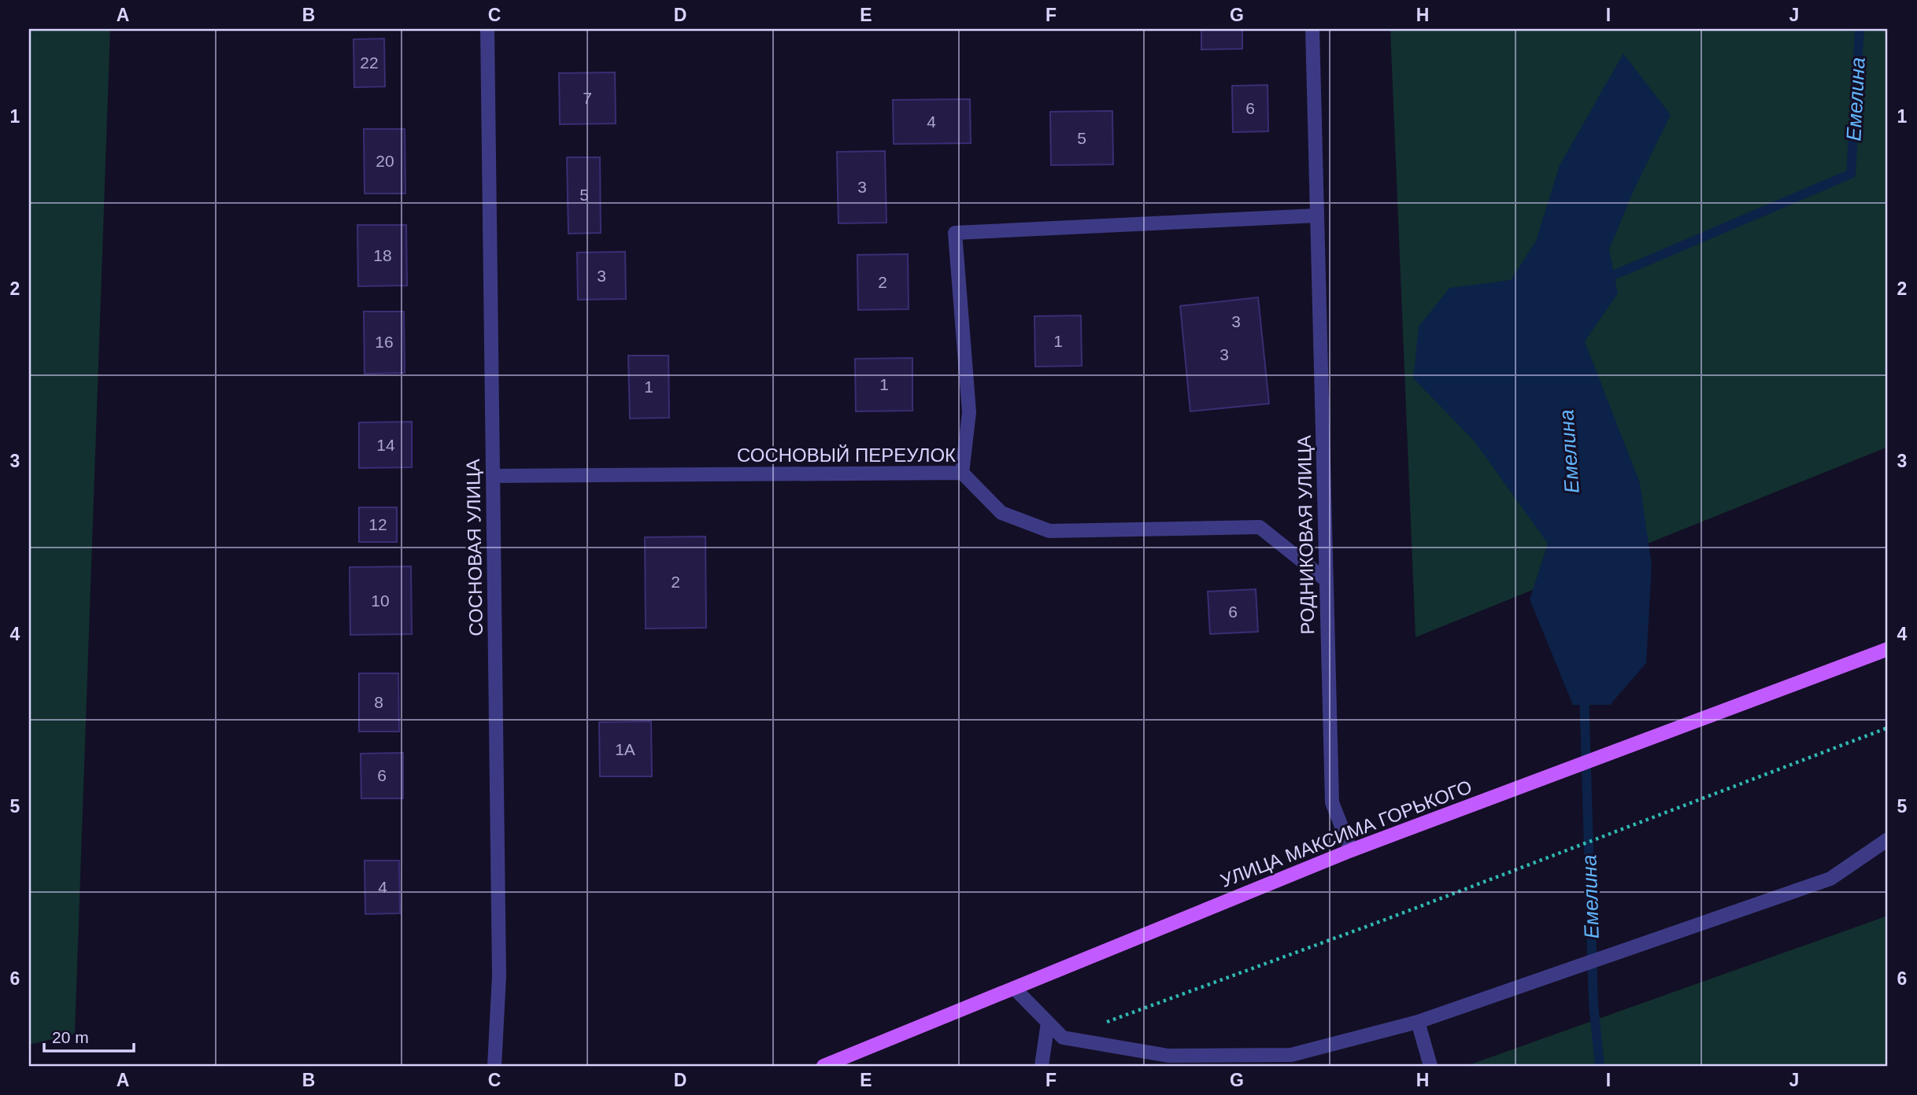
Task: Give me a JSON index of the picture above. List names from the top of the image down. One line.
{"streets":{"main road":["УЛИЦА МАКСИМА ГОРЬКОГО"],"street":["СОСНОВЫЙ ПЕРЕУЛОК","РОДНИКОВАЯ УЛИЦА","СОСНОВАЯ УЛИЦА"]},"crossings":[["СОСНОВЫЙ ПЕРЕУЛОК","РОДНИКОВАЯ УЛИЦА"],["СОСНОВЫЙ ПЕРЕУЛОК","СОСНОВАЯ УЛИЦА"],["РОДНИКОВАЯ УЛИЦА","УЛИЦА МАКСИМА ГОРЬКОГО"]],"water":["Емелина"],"house_numbers":["22","7","6","4","5","20","3","5","18","3","2","3","1","16","3","1","1","14","12","2","10","6","8","1А","6","4"],"scale_bar":"20 m","grid":{"columns":["A","B","C","D","E","F","G","H","I","J"],"rows":["1","2","3","4","5","6"]}}
